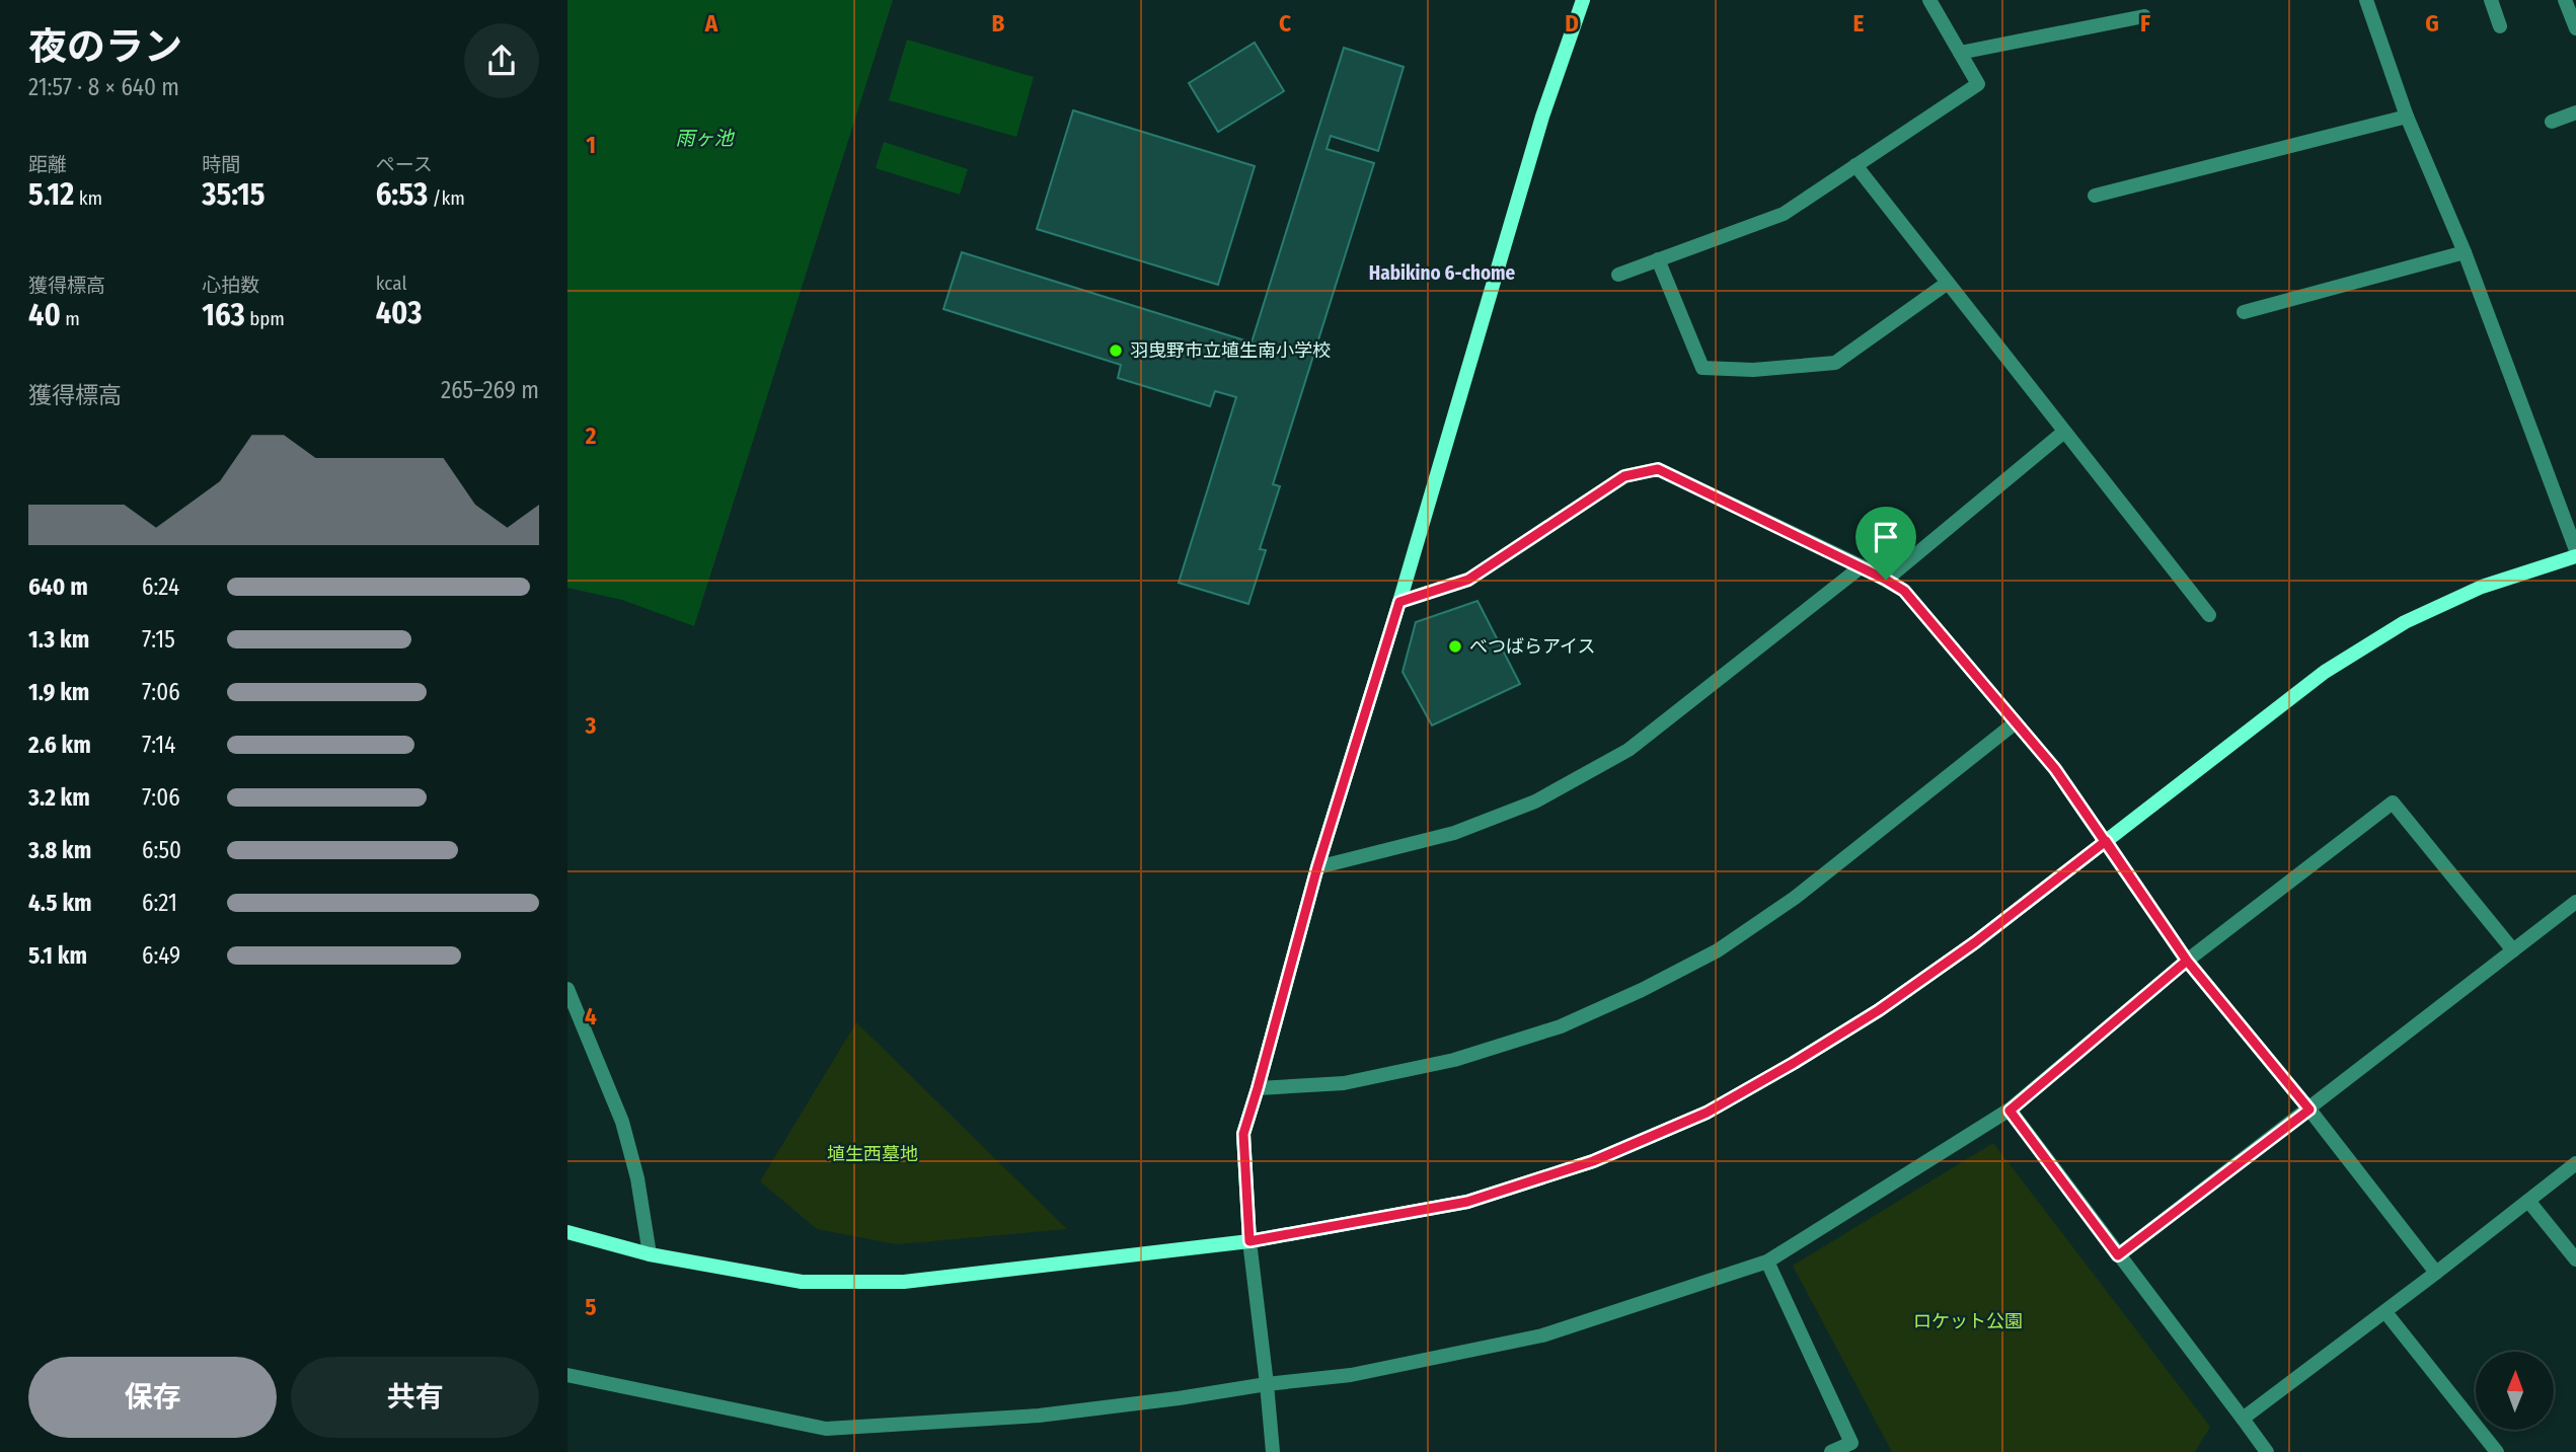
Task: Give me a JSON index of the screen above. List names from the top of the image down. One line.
{"districts":["Habikino 6-chome"],"water":["雨ヶ池"],"parks":["埴生西墓地","ロケット公園"],"places":["羽曳野市立埴生南小学校","べつばらアイス"],"north":"top","page":{"heading":["夜のラン","21:57 · 8 × 640 m"],"stats":[["距離","5.12 km"],["時間","35:15"],["ペース","6:53 /km"],["獲得標高","40 m"],["心拍数","163 bpm"],["kcal","403"]],"chart":["獲得標高","265–269 m"],"list":[{"name":"640 m","note":"6:24"},{"name":"1.3 km","note":"7:15"},{"name":"1.9 km","note":"7:06"},{"name":"2.6 km","note":"7:14"},{"name":"3.2 km","note":"7:06"},{"name":"3.8 km","note":"6:50"},{"name":"4.5 km","note":"6:21"},{"name":"5.1 km","note":"6:49"}],"buttons":["保存","共有"]},"grid":{"columns":["A","B","C","D","E","F","G"],"rows":["1","2","3","4","5"]}}
